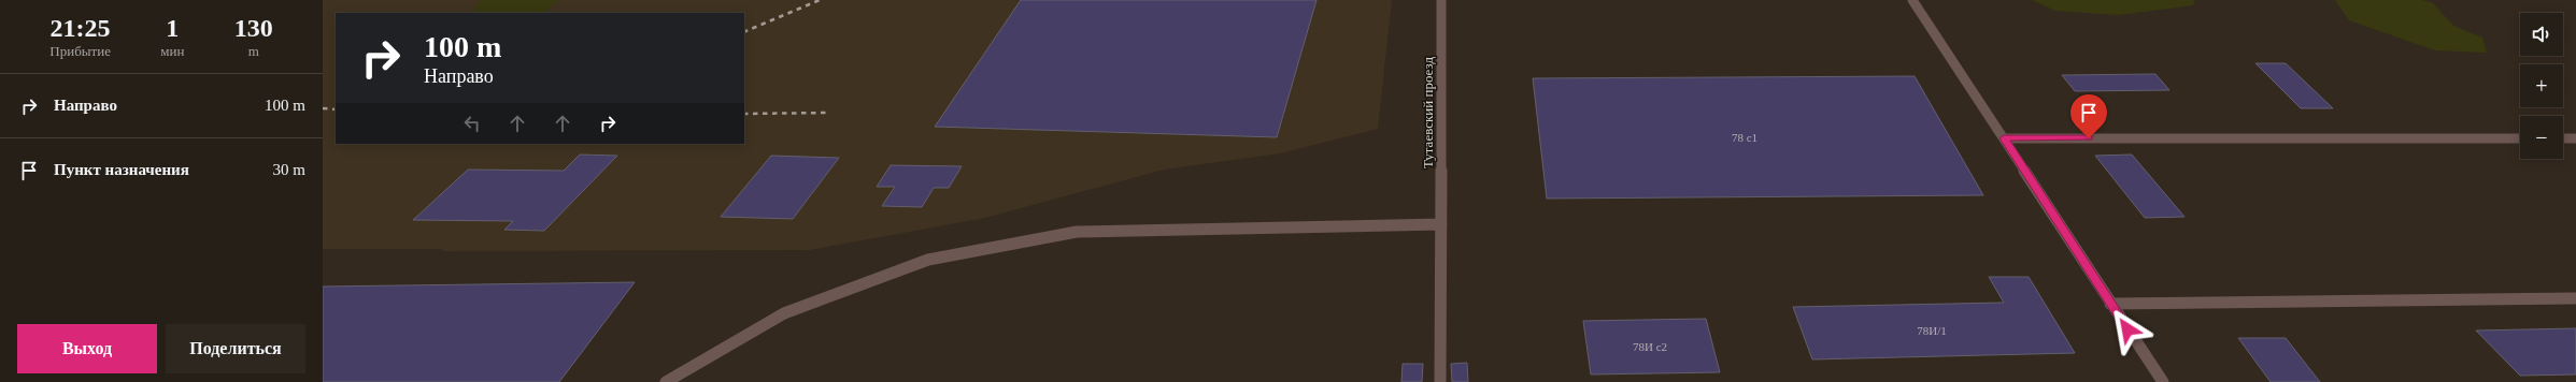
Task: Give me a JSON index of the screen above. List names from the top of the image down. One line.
{"streets":{"street":["Тутаевский проезд"]},"house_numbers":["78 с1","78И/1","78И с2"],"page":{"eta":["21:25","Прибытие","1","мин","130","m"],"map_buttons":["+","−"],"turn":["100 m","Направо"],"list":[{"name":"Направо","value":"100 m"},{"name":"Пункт назначения","value":"30 m"}],"buttons":["Выход","Поделиться"]}}
